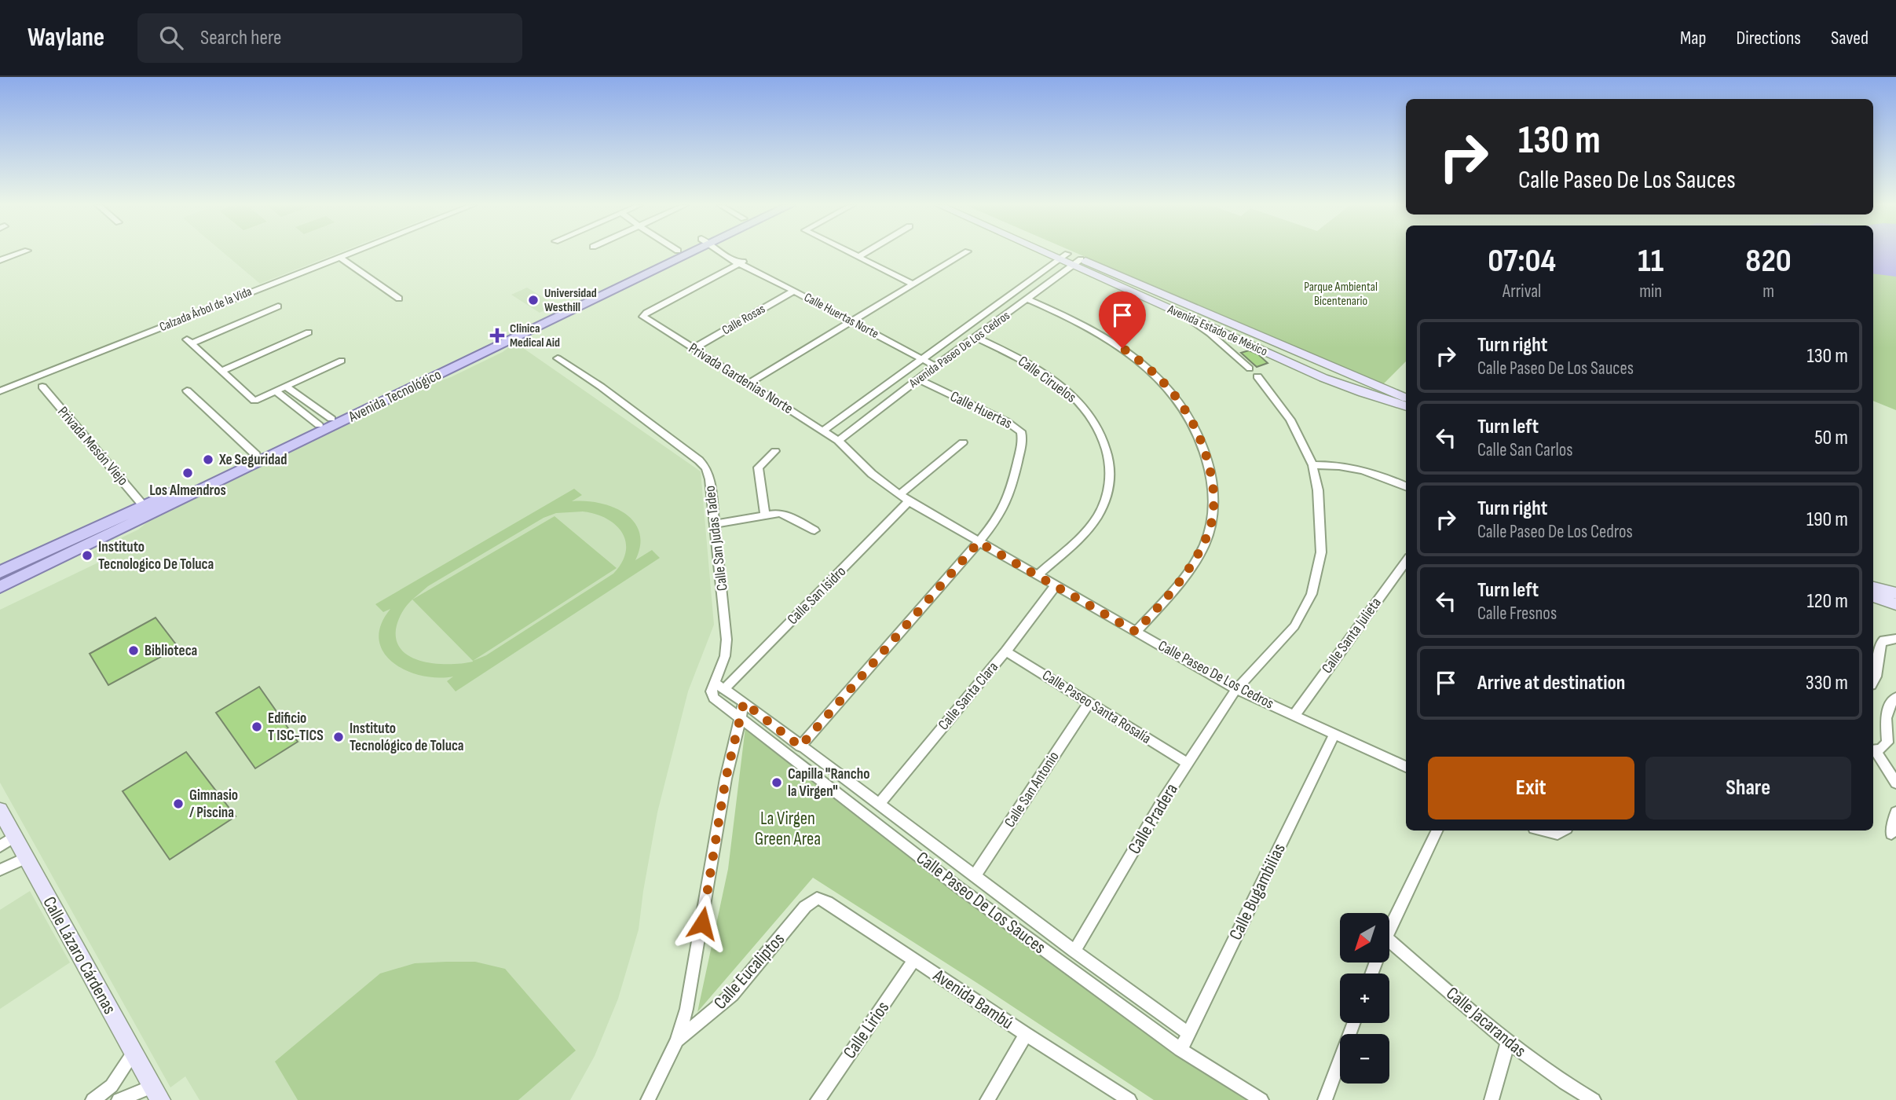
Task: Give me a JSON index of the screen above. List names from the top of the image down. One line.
{"streets":{"main road":["Avenida Estado de México","Avenida Tecnológico","Calle Lázaro Cárdenas"],"street":["Calzada Árbol de la Vida","Calle Huertas Norte","Calle Rosas","Avenida Paseo De Los Cedros","Privada Gardenias Norte","Calle Ciruelos","Calle Huertas","Privada Mesón Viejo","Calle San Judas Tadeo","Calle San Isidro","Calle Santa Julieta","Calle Paseo De Los Cedros","Calle Santa Clara","Calle Paseo Santa Rosalía","Calle San Antonio","Calle Pradera","Calle Bugambilias","Calle Paseo De Los Sauces","Calle Eucaliptos","Avenida Bambú","Calle Jacarandas","Calle Lirios"]},"crossings":[["Calle Huertas Norte","Calle Rosas"],["Calle Huertas Norte","Avenida Paseo De Los Cedros"],["Calle Rosas","Privada Gardenias Norte"],["Avenida Estado de México","Avenida Paseo De Los Cedros"],["Avenida Paseo De Los Cedros","Privada Gardenias Norte"],["Avenida Paseo De Los Cedros","Calle Ciruelos"],["Avenida Paseo De Los Cedros","Calle Huertas"],["Avenida Paseo De Los Cedros","Calle Paseo De Los Cedros"],["Privada Gardenias Norte","Calle Paseo De Los Cedros"],["Calle Ciruelos","Calle Paseo De Los Cedros"],["Avenida Tecnológico","Privada Mesón Viejo"],["Calle Huertas","Calle Paseo De Los Cedros"],["Calle San Judas Tadeo","Calle San Isidro"],["Calle San Judas Tadeo","Calle Paseo De Los Sauces"],["Calle San Isidro","Calle Paseo De Los Cedros"],["Calle San Isidro","Calle Paseo De Los Sauces"],["Calle Santa Julieta","Calle Paseo De Los Cedros"],["Calle Paseo De Los Cedros","Calle Santa Clara"],["Calle Paseo De Los Cedros","Calle Pradera"],["Calle Paseo De Los Cedros","Calle Bugambilias"],["Calle Santa Clara","Calle Paseo Santa Rosalía"],["Calle Santa Clara","Calle Paseo De Los Sauces"],["Calle Paseo Santa Rosalía","Calle San Antonio"],["Calle Paseo Santa Rosalía","Calle Pradera"],["Calle San Antonio","Calle Paseo De Los Sauces"],["Calle Pradera","Calle Paseo De Los Sauces"],["Calle Bugambilias","Calle Paseo De Los Sauces"],["Calle Eucaliptos","Avenida Bambú"],["Avenida Bambú","Calle Lirios"]],"parks":["Parque Ambiental Bicentenario","La Virgen Green Area"],"places":{"other":["Universidad Westhill","Xe Seguridad","Los Almendros","Instituto Tecnologico De Toluca","Biblioteca","Edificio T ISC-TICS","Instituto Tecnológico de Toluca","Capilla \"Rancho la Virgen\"","Gimnasio / Piscina"],"health":["Clinica Medical Aid"]},"north":"bottom left","page":{"header":"Waylane","search":"Search here","nav":["Map","Directions","Saved"],"turn":["130 m","Calle Paseo De Los Sauces"],"eta":["07:04","Arrival","11","min","820","m"],"list":[{"name":"Turn right","note":"Calle Paseo De Los Sauces","value":"130 m"},{"name":"Turn left","note":"Calle San Carlos","value":"50 m"},{"name":"Turn right","note":"Calle Paseo De Los Cedros","value":"190 m"},{"name":"Turn left","note":"Calle Fresnos","value":"120 m"},{"name":"Arrive at destination","value":"330 m"}],"buttons":["Exit","Share"],"map_buttons":["+","−"]}}
